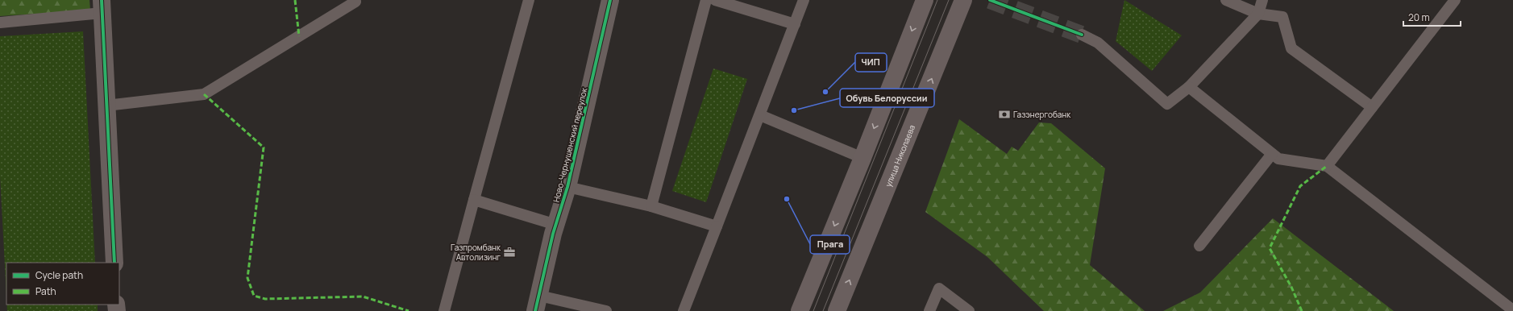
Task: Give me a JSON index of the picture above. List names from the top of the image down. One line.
{"streets":{"main road":["улица Николаева"],"street":["Ново-Чернушенский переулок"]},"places":{"other":["ЧИП","Обувь Белоруссии","Прага"],"bank":["Газэнергобанк"],"office":["Газпромбанк Автолизинг"]},"legend":["Cycle path","Path"],"scale_bar":"20 m"}
